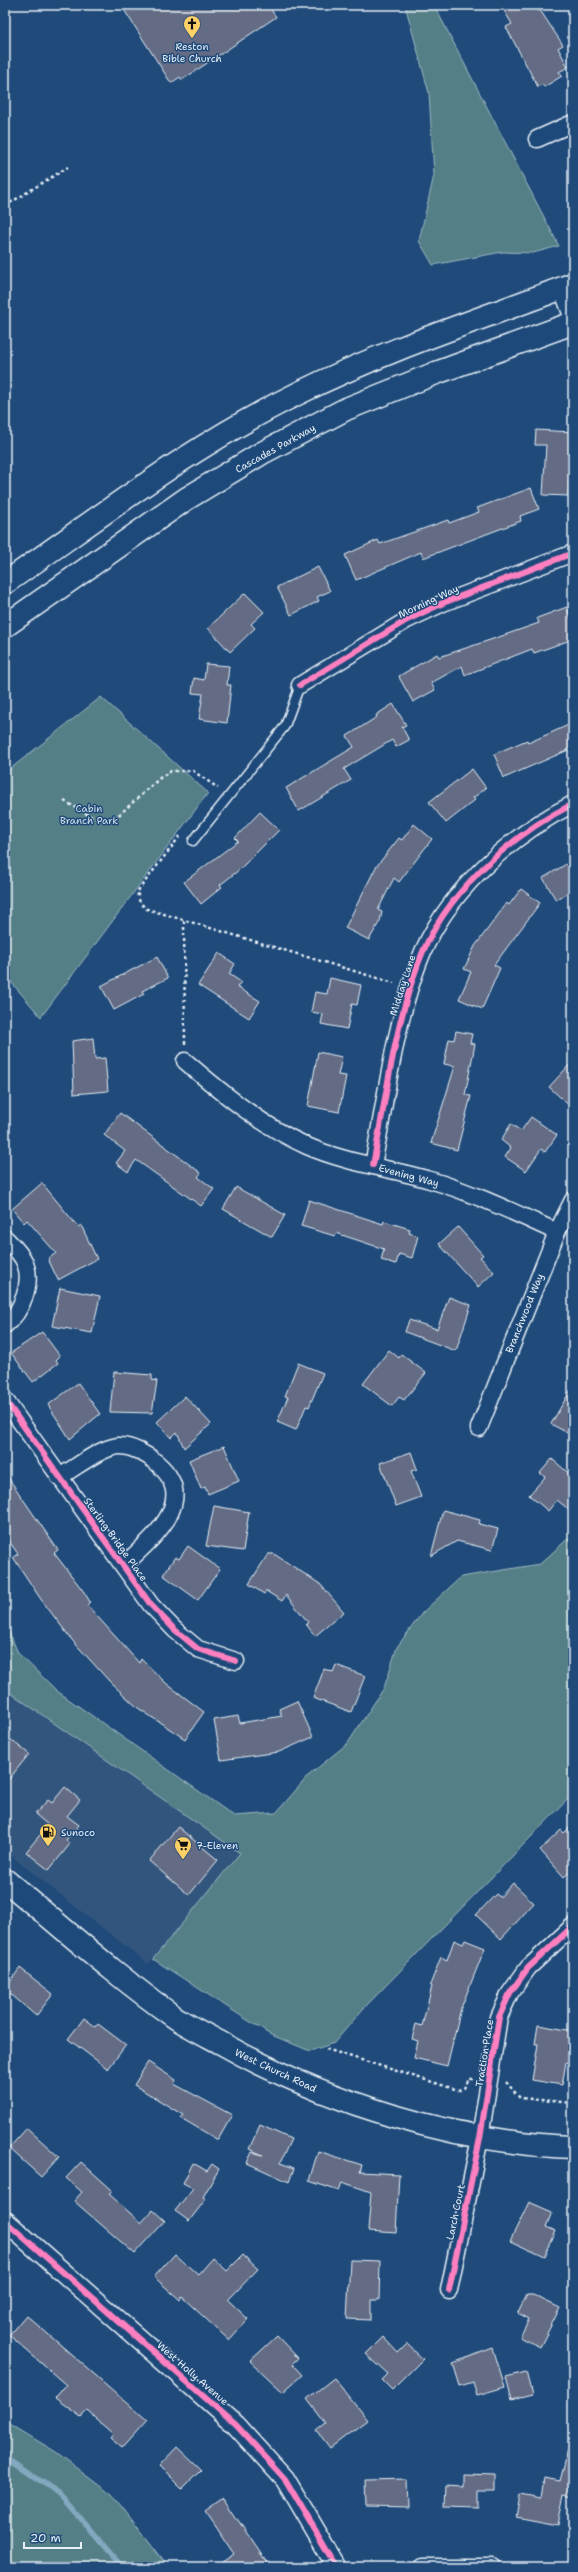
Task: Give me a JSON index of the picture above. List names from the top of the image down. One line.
{"streets":{"main road":["Cascades Parkway","West Church Road"],"street":["Morning Way","Midday Lane","Evening Way","Branchwood Way","Sterling Bridge Place","Traction Place","Larch Court","West Holly Avenue"]},"crossings":[["Midday Lane","Evening Way"],["Evening Way","Branchwood Way"],["Traction Place","West Church Road"],["Traction Place","Larch Court"],["West Church Road","Larch Court"]],"parks":["Cabin Branch Park"],"places":{"church":["Reston Bible Church"],"fuel station":["Sunoco"],"supermarket":["7-Eleven"]},"scale_bar":"20 m"}
